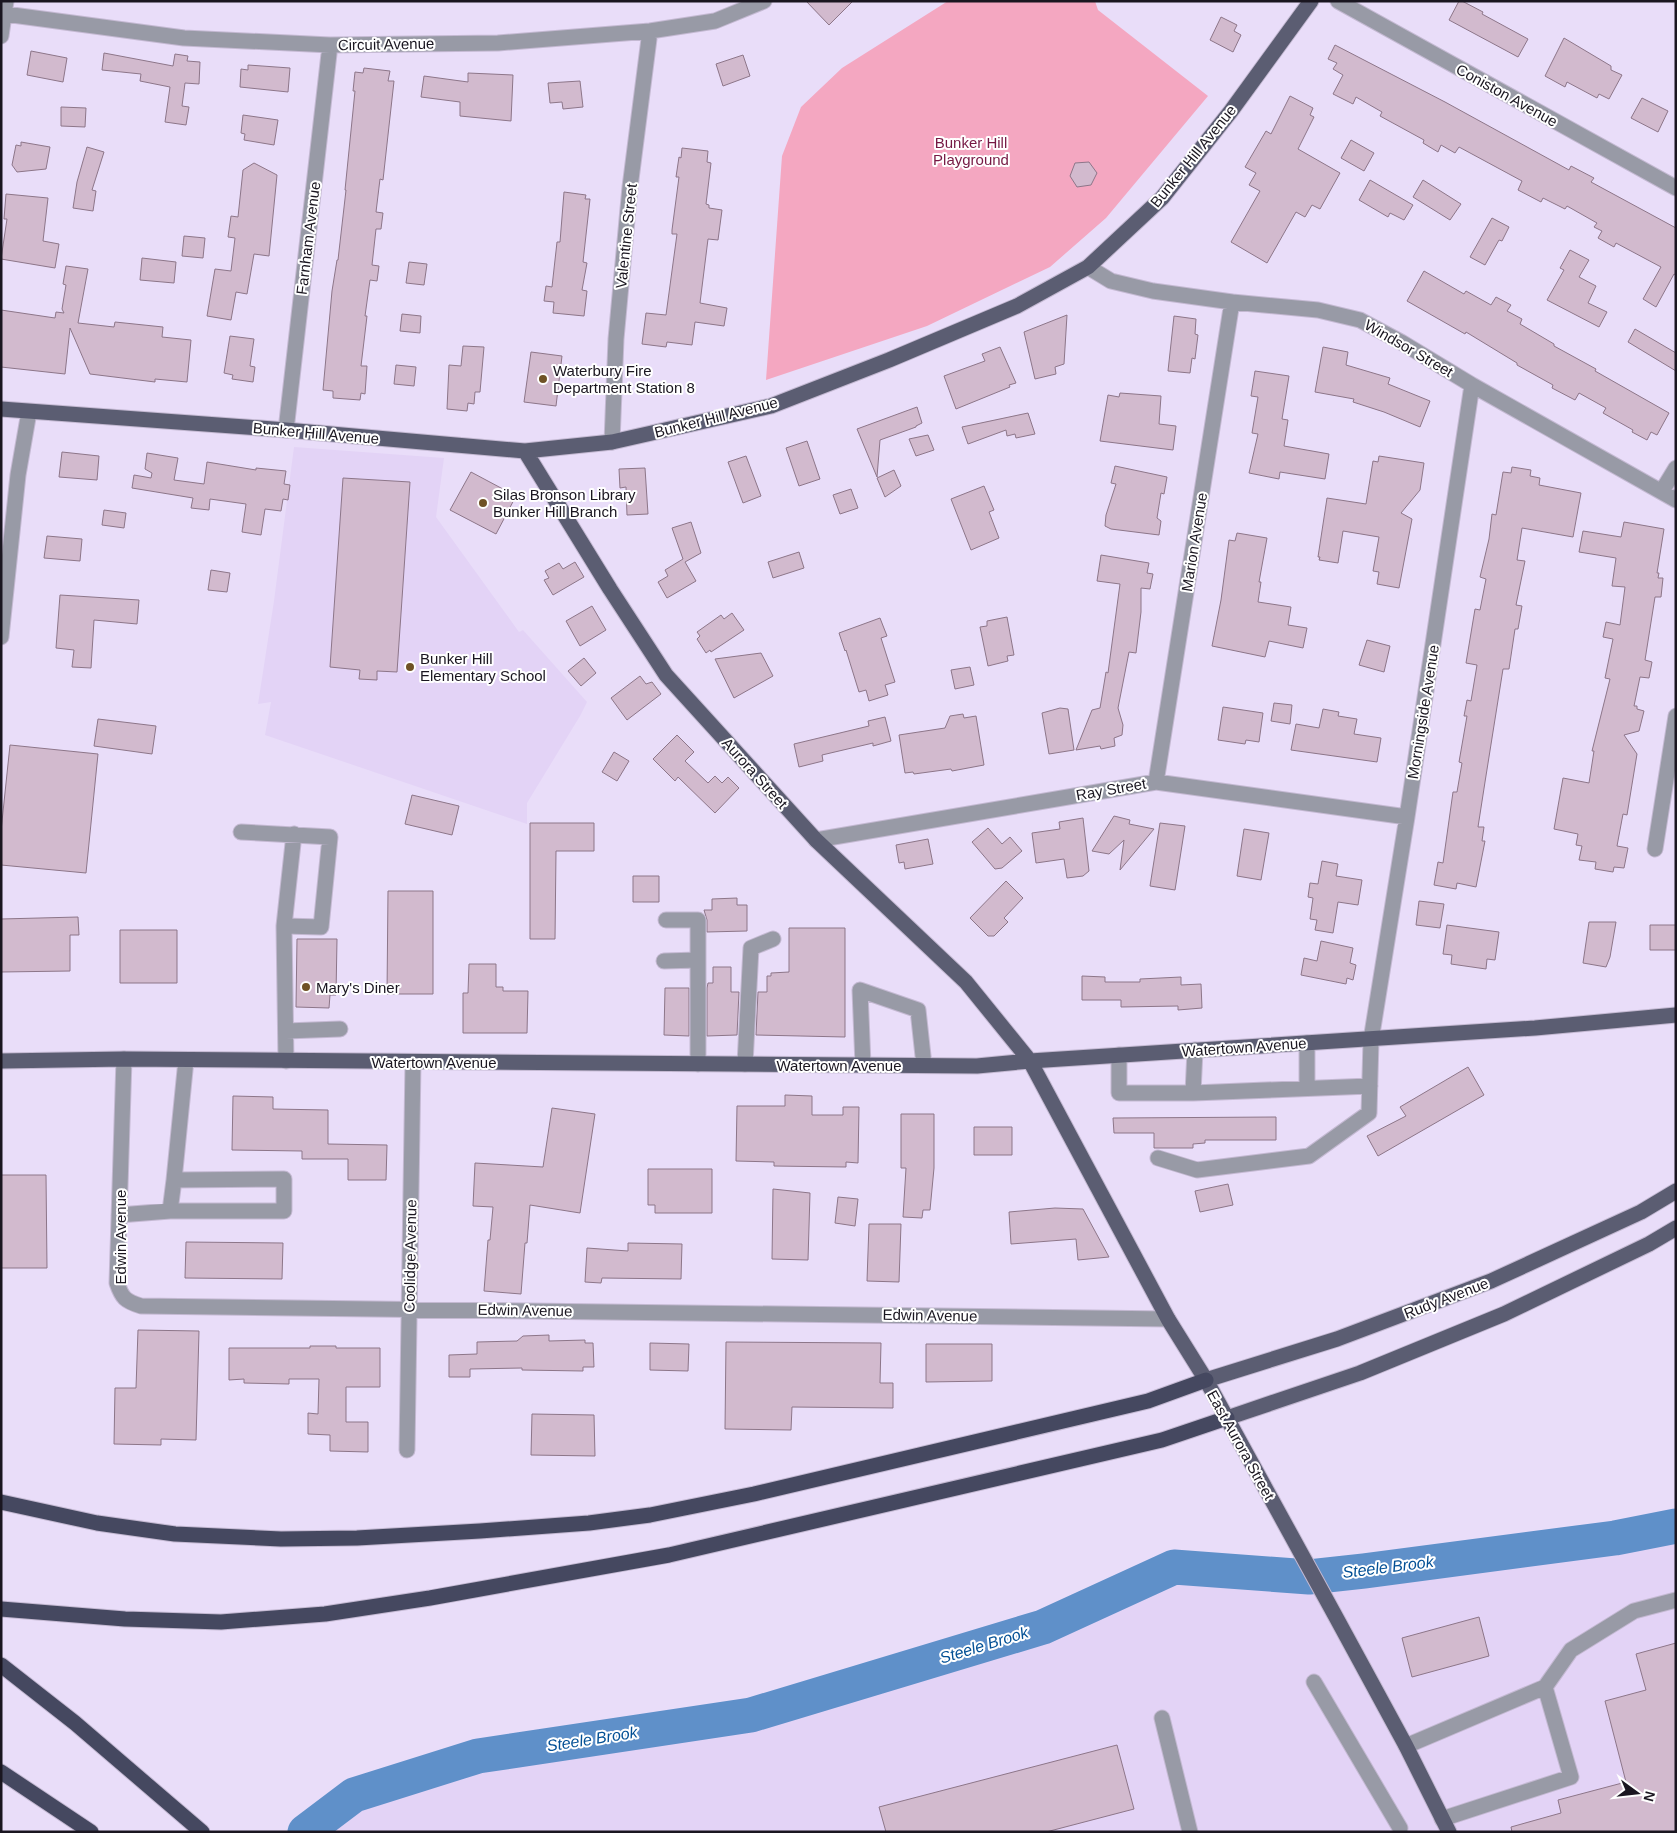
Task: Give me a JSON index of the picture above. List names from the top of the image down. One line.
{"streets":{"main road":["Bunker Hill Avenue","Aurora Street","Watertown Avenue","Rudy Avenue","East Aurora Street"],"street":["Circuit Avenue","Coniston Avenue","Valentine Street","Farnham Avenue","Windsor Street","Marion Avenue","Morningside Avenue","Ray Street","Edwin Avenue","Coolidge Avenue"]},"crossings":[["Circuit Avenue","Valentine Street"],["Circuit Avenue","Farnham Avenue"],["Bunker Hill Avenue","Valentine Street"],["Bunker Hill Avenue","Farnham Avenue"],["Bunker Hill Avenue","Windsor Street"],["Bunker Hill Avenue","Aurora Street"],["Windsor Street","Marion Avenue"],["Windsor Street","Morningside Avenue"],["Marion Avenue","Ray Street"],["Morningside Avenue","Ray Street"],["Morningside Avenue","Watertown Avenue"],["Aurora Street","Ray Street"],["Aurora Street","Watertown Avenue"],["Aurora Street","East Aurora Street"],["Watertown Avenue","Edwin Avenue"],["Watertown Avenue","Coolidge Avenue"],["Watertown Avenue","East Aurora Street"],["Edwin Avenue","Coolidge Avenue"],["Edwin Avenue","East Aurora Street"],["Rudy Avenue","East Aurora Street"]],"water":["Steele Brook"],"parks":["Bunker Hill Playground"],"places":["Waterbury Fire Department Station 8","Silas Bronson Library Bunker Hill Branch","Bunker Hill Elementary School","Mary's Diner"],"north":"right"}
